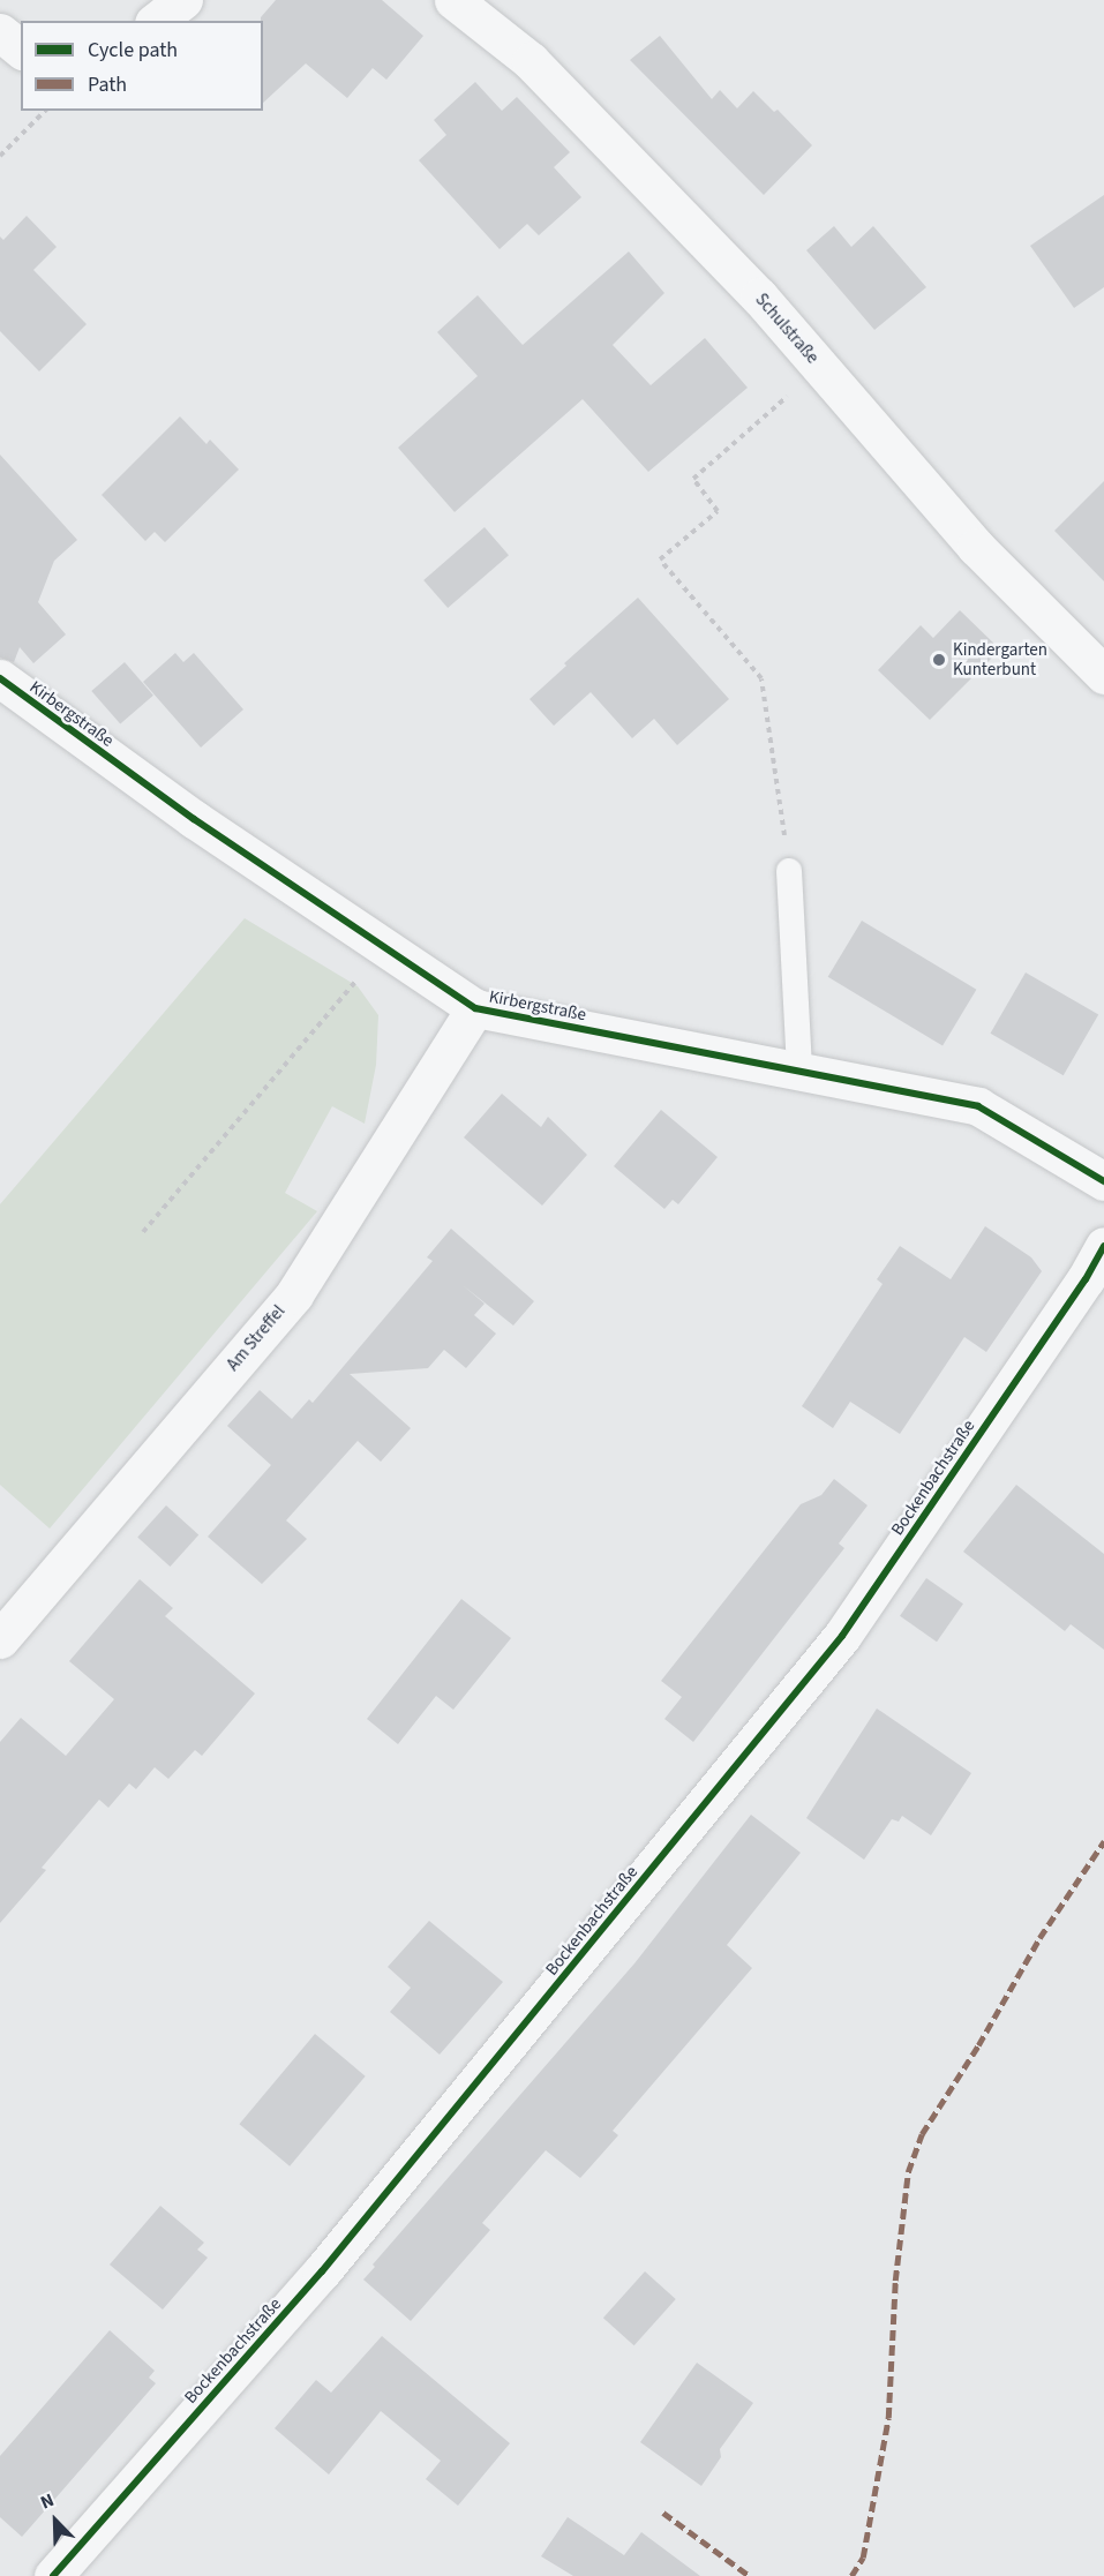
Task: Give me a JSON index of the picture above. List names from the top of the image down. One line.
{"streets":{"street":["Schulstraße","Kirbergstraße","Am Streffel","Bockenbachstraße"]},"crossings":[["Kirbergstraße","Am Streffel"]],"places":["Kindergarten Kunterbunt"],"legend":["Cycle path","Path"],"north":"top left"}
